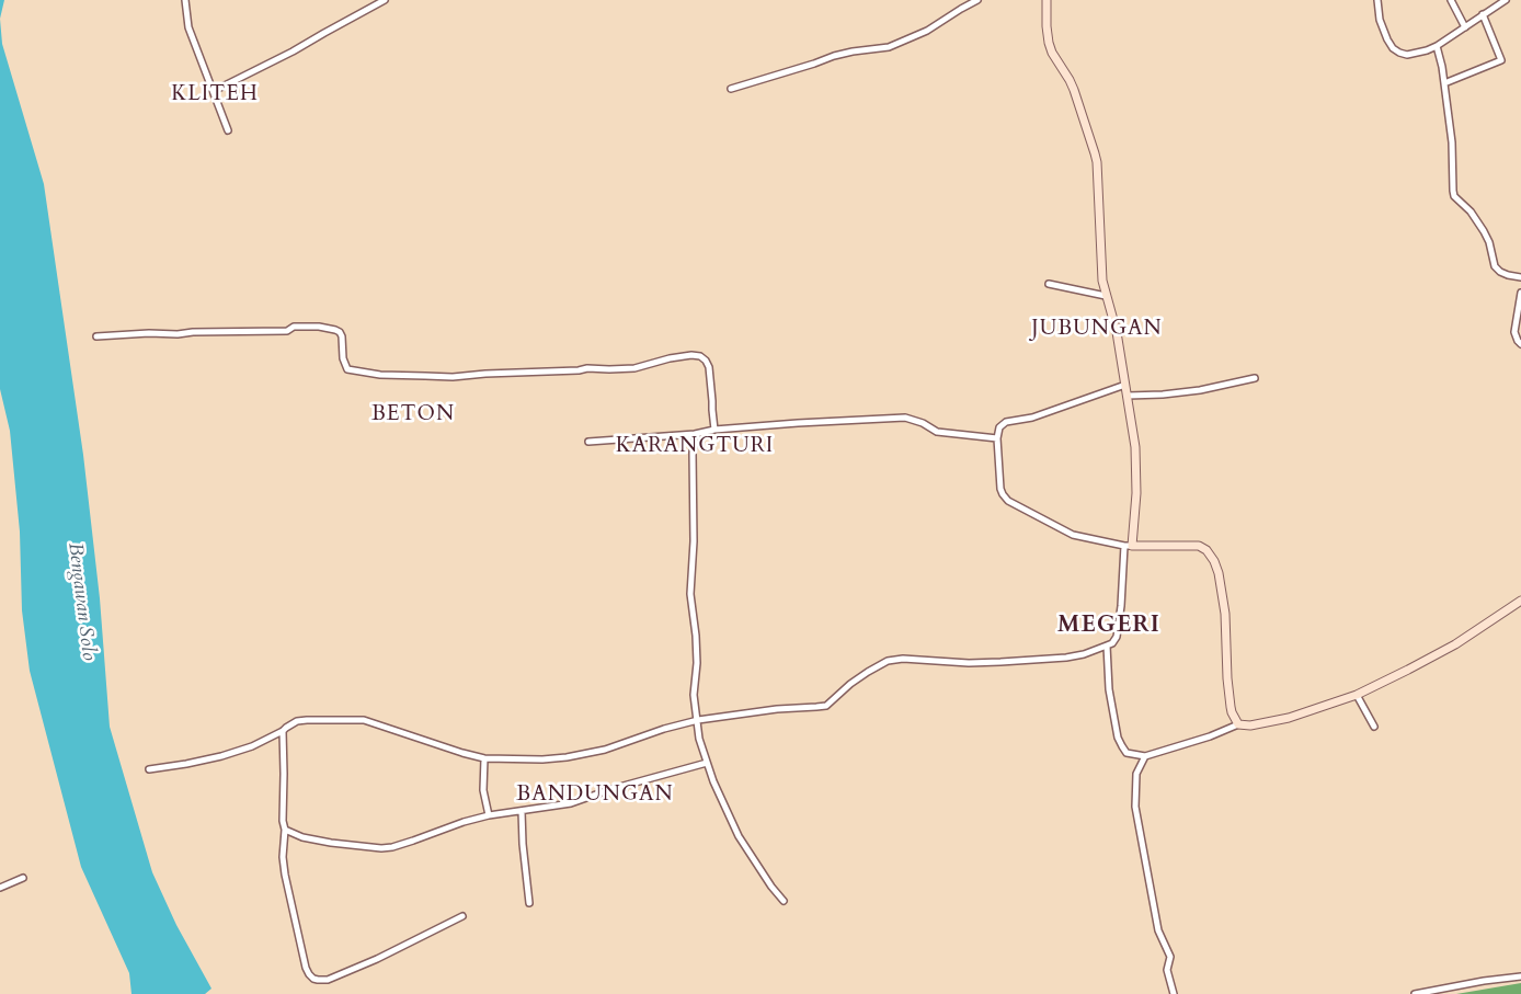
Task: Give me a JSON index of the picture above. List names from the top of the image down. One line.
{"districts":["KLITEH","JUBUNGAN","BETON","KARANGTURI","MEGERI","BANDUNGAN"],"water":["Bengawan Solo"]}
